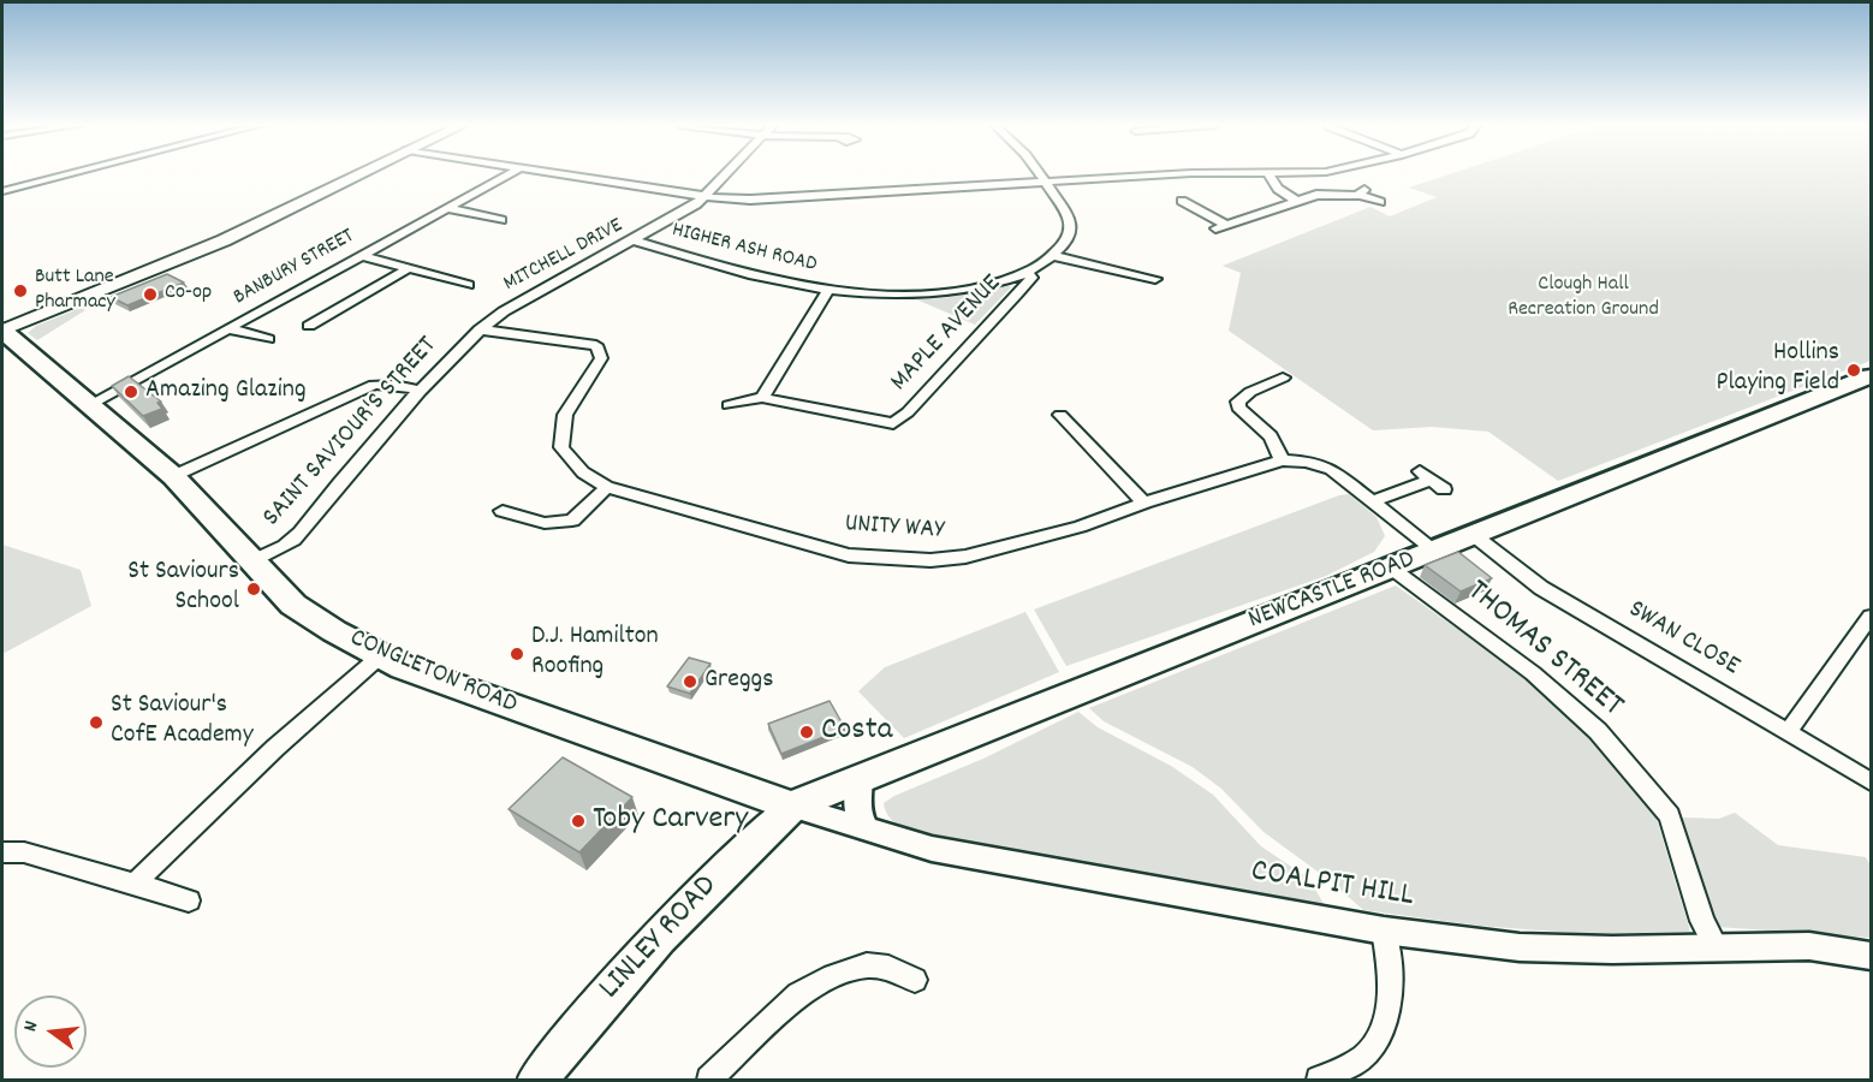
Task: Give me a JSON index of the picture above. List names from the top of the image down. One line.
{"streets":{"highway":["NEWCASTLE ROAD","CONGLETON ROAD"],"main road":["LINLEY ROAD"],"street":["HIGHER ASH ROAD","MITCHELL DRIVE","BANBURY STREET","MAPLE AVENUE","SAINT SAVIOUR'S STREET","UNITY WAY","SWAN CLOSE","THOMAS STREET","COALPIT HILL"]},"crossings":[["HIGHER ASH ROAD","MITCHELL DRIVE"],["HIGHER ASH ROAD","MAPLE AVENUE"],["MITCHELL DRIVE","SAINT SAVIOUR'S STREET"],["MITCHELL DRIVE","UNITY WAY"],["BANBURY STREET","CONGLETON ROAD"],["SAINT SAVIOUR'S STREET","UNITY WAY"],["SAINT SAVIOUR'S STREET","CONGLETON ROAD"],["UNITY WAY","NEWCASTLE ROAD"],["NEWCASTLE ROAD","SWAN CLOSE"],["NEWCASTLE ROAD","THOMAS STREET"],["NEWCASTLE ROAD","CONGLETON ROAD"],["NEWCASTLE ROAD","COALPIT HILL"],["NEWCASTLE ROAD","LINLEY ROAD"],["THOMAS STREET","COALPIT HILL"],["CONGLETON ROAD","COALPIT HILL"],["CONGLETON ROAD","LINLEY ROAD"],["COALPIT HILL","LINLEY ROAD"]],"parks":["Clough Hall Recreation Ground"],"places":["Butt Lane Pharmacy","Co-op","Hollins Playing Field","Amazing Glazing","St Saviours School","D.J. Hamilton Roofing","Greggs","St Saviour's CofE Academy","Costa","Toby Carvery"],"north":"left"}
